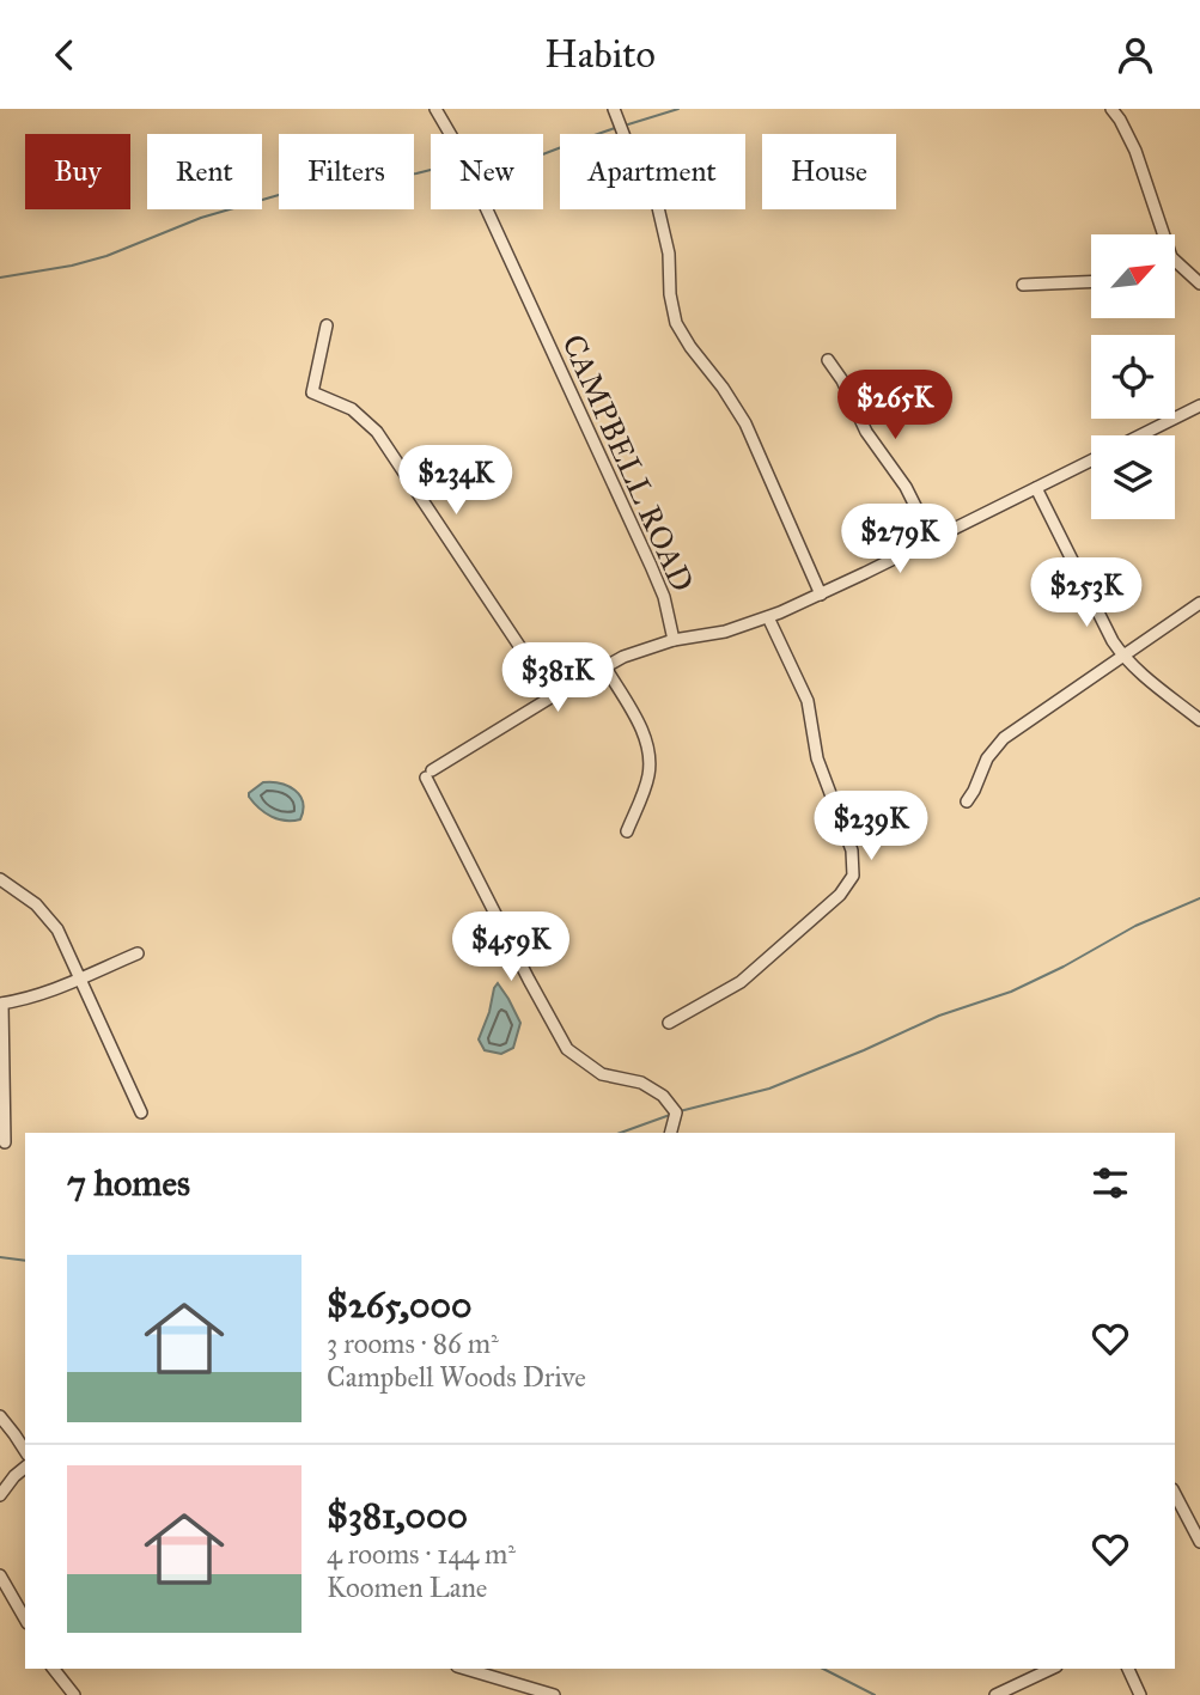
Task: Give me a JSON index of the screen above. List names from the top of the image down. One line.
{"streets":{"street":["CAMPBELL ROAD"]},"north":"top right","page":{"header":"Habito","chip":["Buy","Rent","Filters","New","Apartment","House"],"price":["$265K","$234K","$279K","$253K","$381K","$239K","$459K"],"heading":"7 homes","list":[{"name":"$265,000","note":"3 rooms · 86 m² · Campbell Woods Drive"},{"name":"$381,000","note":"4 rooms · 144 m² · Koomen Lane"}]}}
